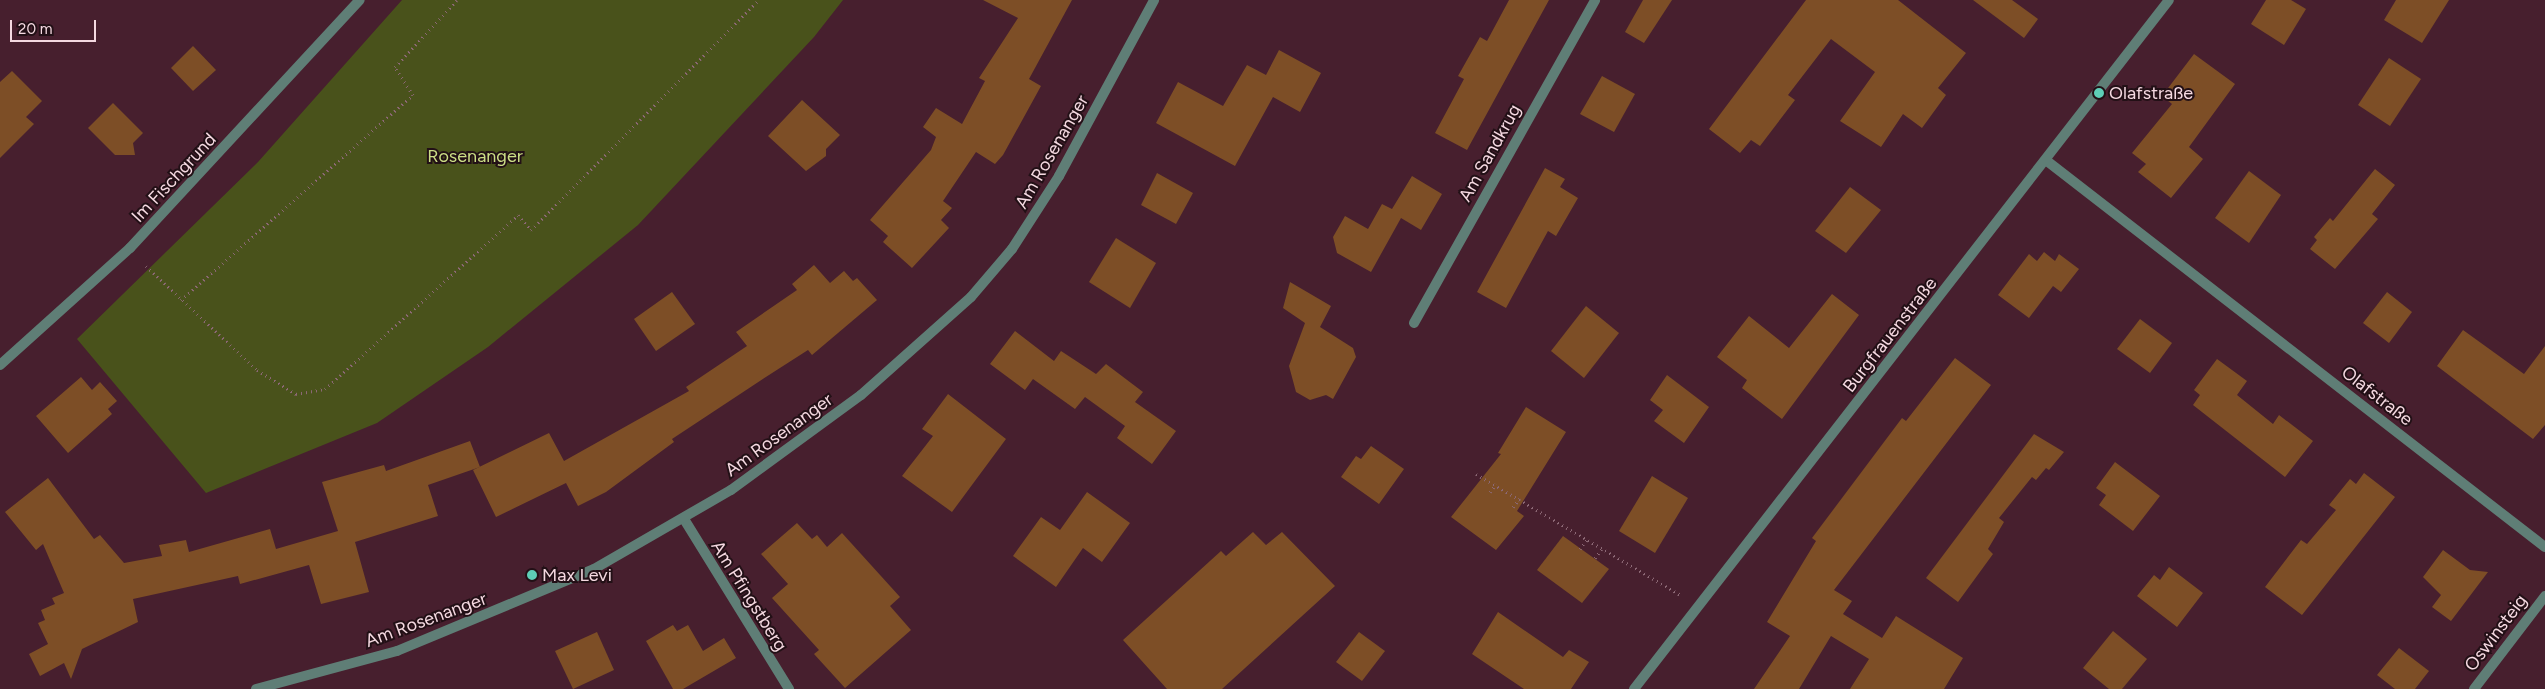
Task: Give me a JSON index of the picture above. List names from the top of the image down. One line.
{"streets":{"street":["Am Rosenanger","Am Sandkrug","Im Fischgrund","Burgfrauenstraße","Olafstraße","Am Pfingstberg","Oswinsteig"]},"crossings":[["Am Rosenanger","Am Pfingstberg"],["Burgfrauenstraße","Olafstraße"]],"parks":["Rosenanger"],"places":["Olafstraße","Max Levi"],"scale_bar":"20 m"}
